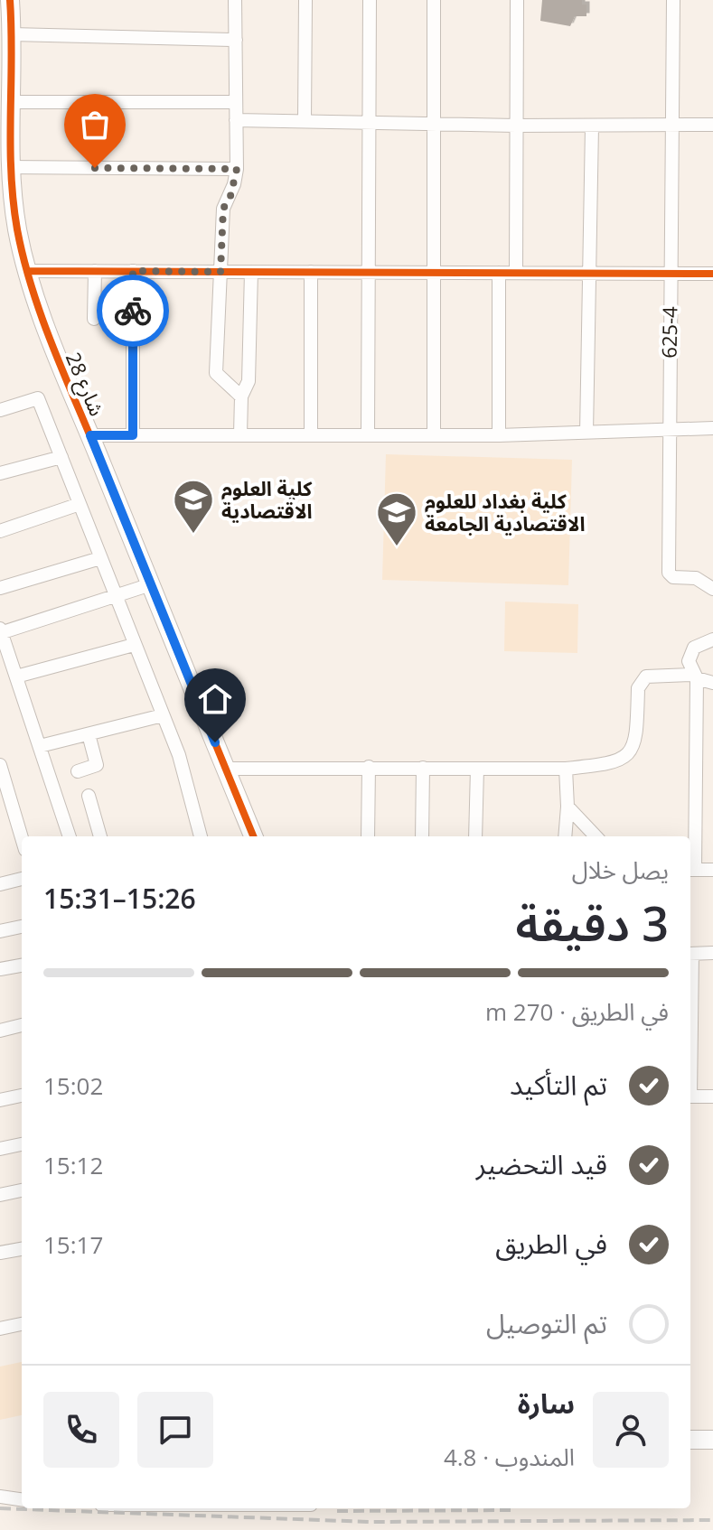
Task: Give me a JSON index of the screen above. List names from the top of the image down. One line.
{"streets":{"street":["625-4","شارع 28"]},"places":{"school or university":["كلية العلوم الاقتصادية","كلية بغداد للعلوم الاقتصادية الجامعة"]},"page":{"heading":["3 دقيقة","يصل خلال","15:26–15:31"],"panel":["سارة","المندوب · 4.8"],"bar":"في الطريق · 270 m","list":[["تم التأكيد","15:02"],["قيد التحضير","15:12"],["في الطريق","15:17"],"تم التوصيل"]}}
